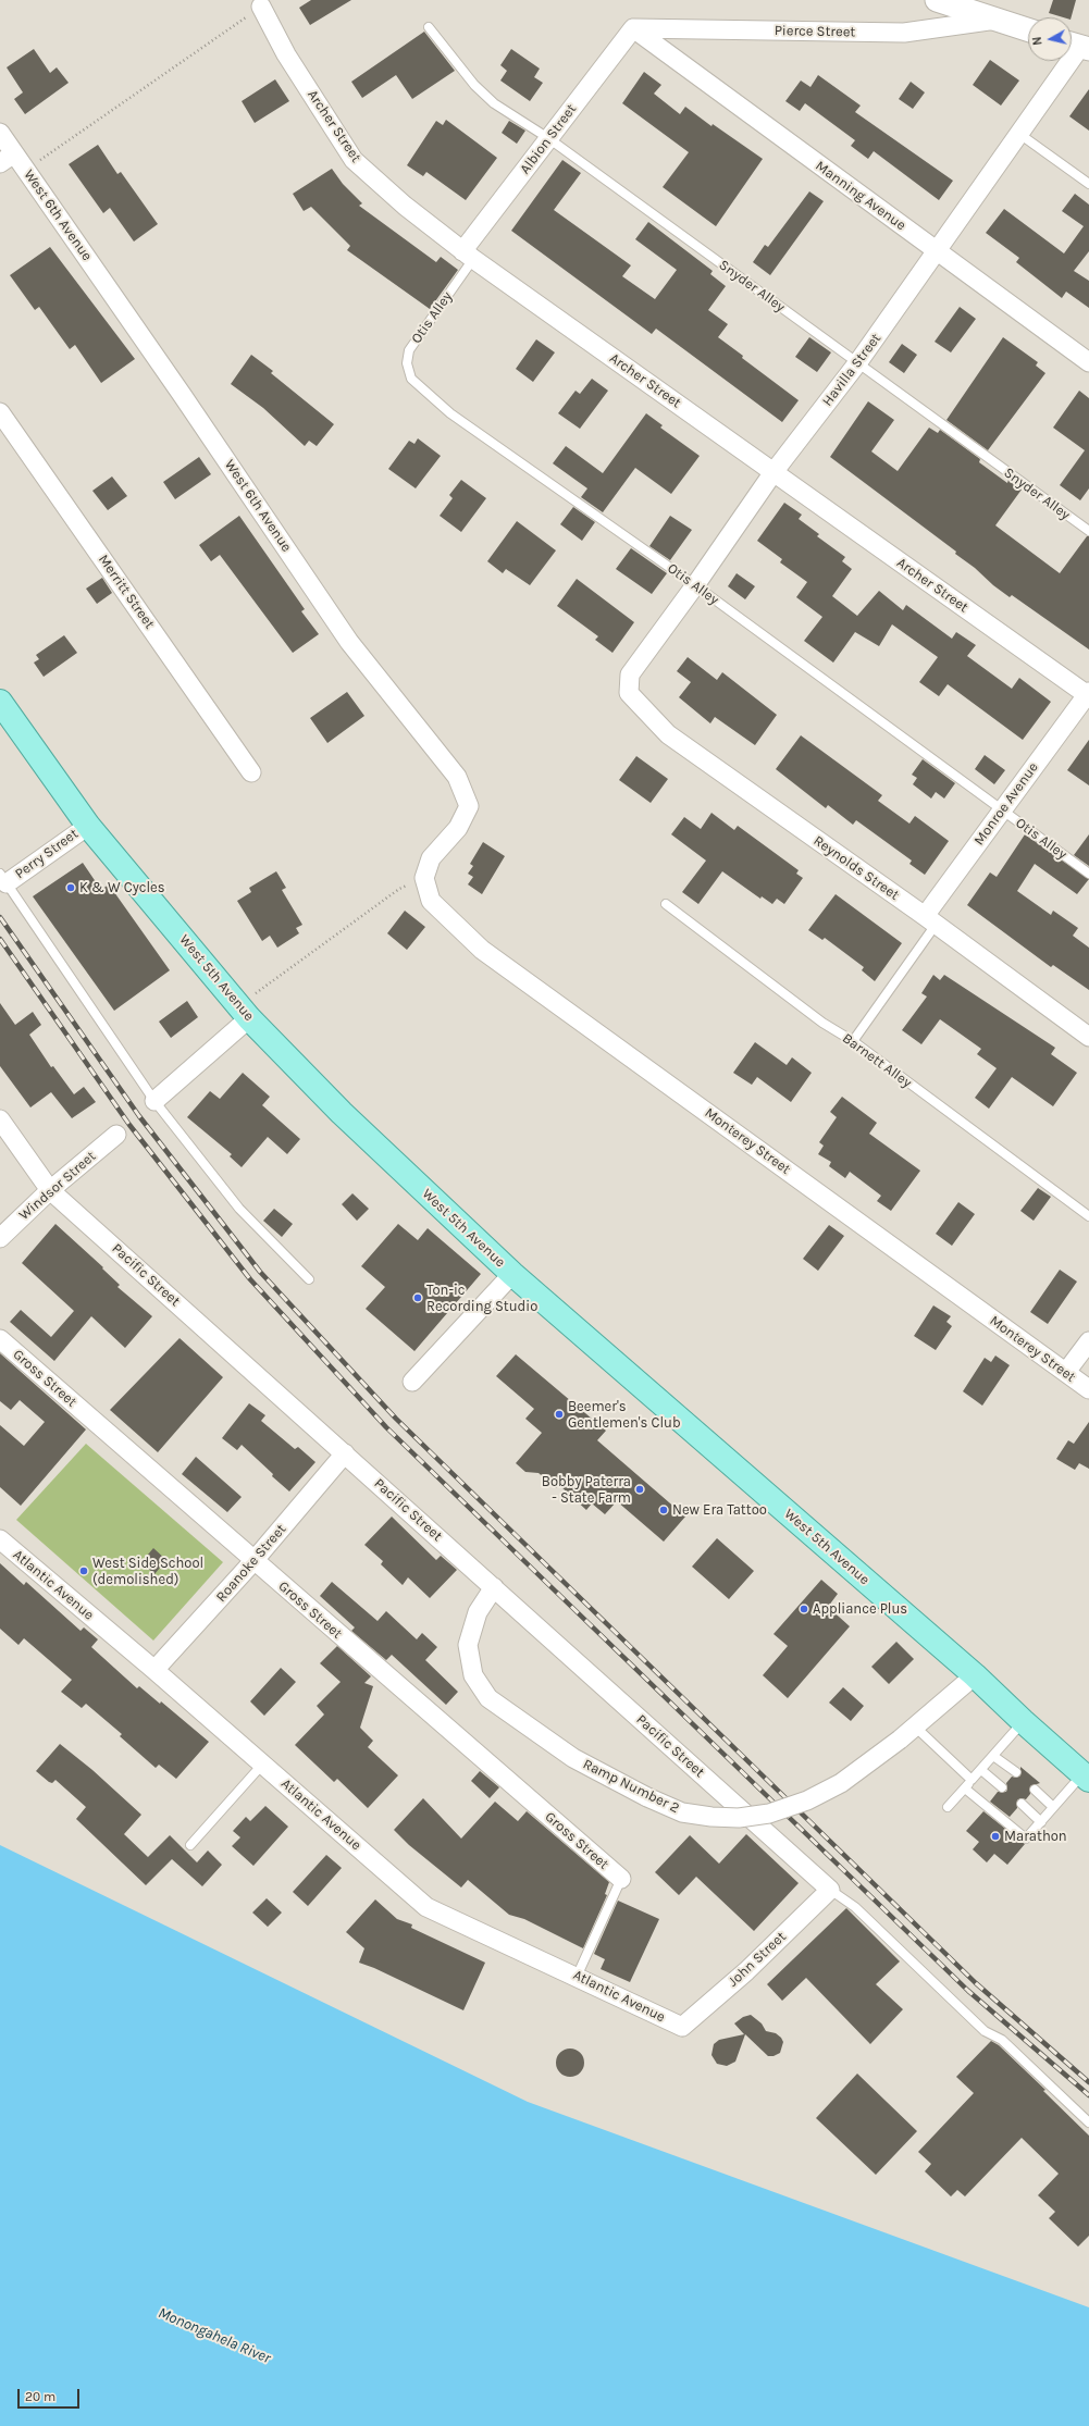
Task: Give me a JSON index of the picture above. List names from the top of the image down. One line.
{"streets":{"main road":["West 5th Avenue"],"street":["Pierce Street","Archer Street","Albion Street","Manning Avenue","West 6th Avenue","Havilla Street","Merritt Street","Monroe Avenue","Perry Street","Reynolds Street","Monterey Street","Windsor Street","Pacific Street","Gross Street","Roanoke Street","Atlantic Avenue","Ramp Number 2","John Street"],"lane":["Snyder Alley","Otis Alley","Barnett Alley"]},"crossings":[["Pierce Street","Albion Street"],["Pierce Street","Manning Avenue"],["Archer Street","Albion Street"],["Archer Street","Otis Alley"],["Archer Street","Havilla Street"],["Archer Street","Monroe Avenue"],["Albion Street","Manning Avenue"],["Albion Street","Snyder Alley"],["Albion Street","Otis Alley"],["Manning Avenue","Havilla Street"],["West 6th Avenue","Monterey Street"],["Snyder Alley","Havilla Street"],["Otis Alley","Havilla Street"],["Otis Alley","Monroe Avenue"],["Havilla Street","Reynolds Street"],["Monroe Avenue","Reynolds Street"],["Monroe Avenue","Barnett Alley"],["Perry Street","West 5th Avenue"],["West 5th Avenue","Ramp Number 2"],["Windsor Street","Pacific Street"],["Pacific Street","Roanoke Street"],["Pacific Street","Ramp Number 2"],["Pacific Street","John Street"],["Gross Street","Roanoke Street"],["Roanoke Street","Atlantic Avenue"],["Atlantic Avenue","John Street"]],"water":["Monongahela River"],"places":["K & W Cycles","Ton-ic Recording Studio","Beemer's Gentlemen's Club","Bobby Paterra - State Farm","New Era Tattoo","West Side School (demolished)","Appliance Plus","Marathon"],"scale_bar":"20 m","north":"left"}
